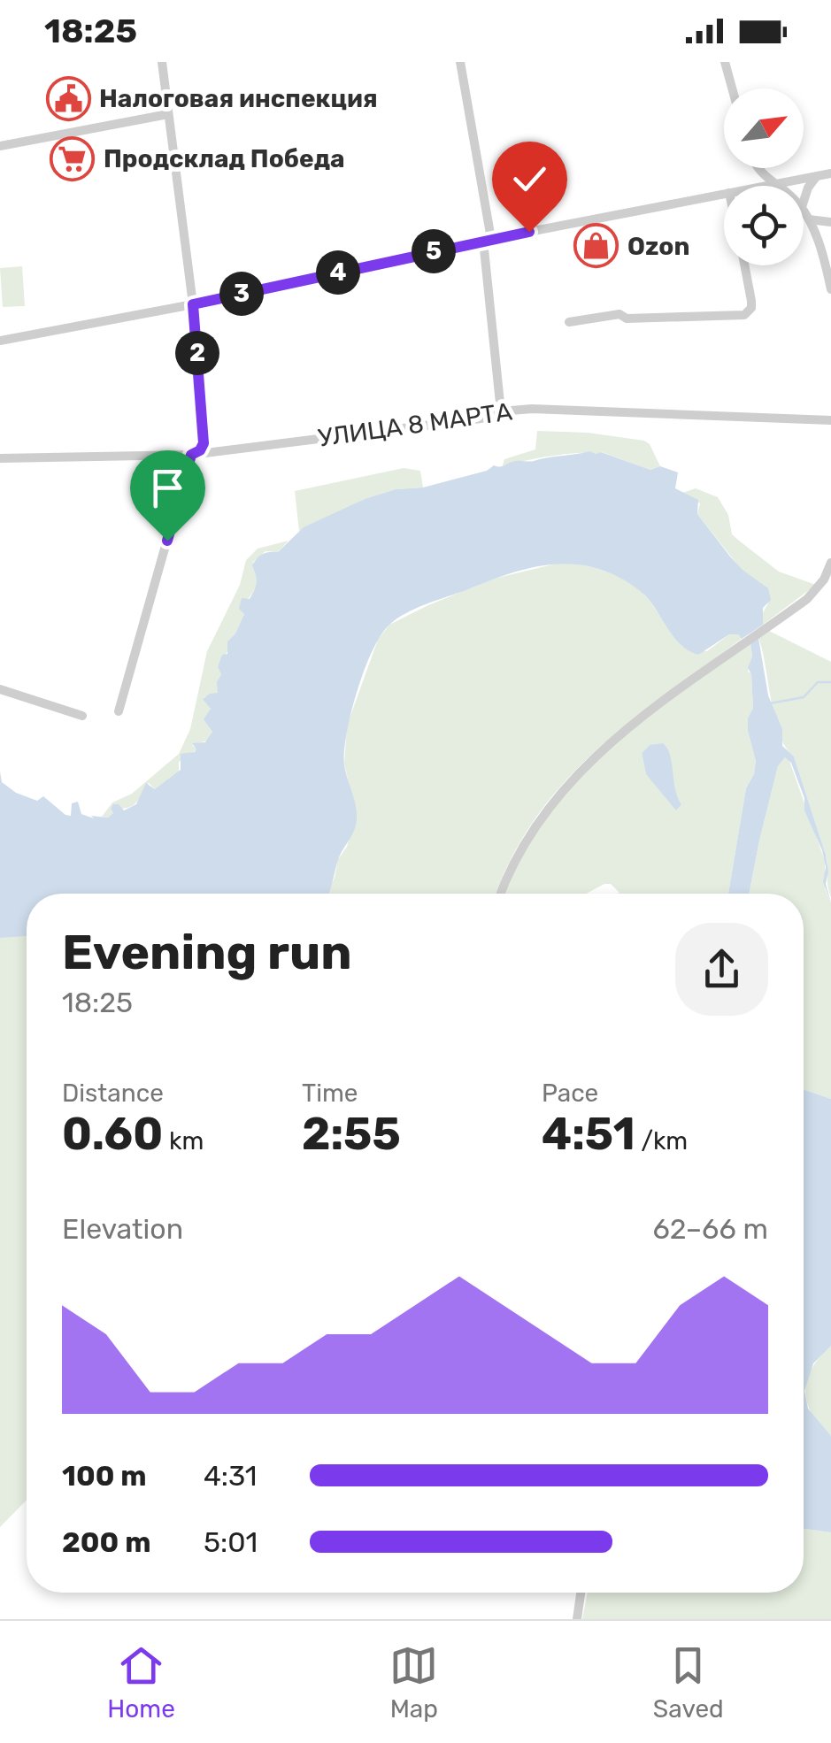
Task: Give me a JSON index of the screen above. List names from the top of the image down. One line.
{"streets":{"street":["УЛИЦА 8 МАРТА"]},"places":{"public building":["Налоговая инспекция"],"supermarket":["Продсклад Победа"],"shop":["Ozon"]},"north":"top right","page":{"status":"18:25","pins":["5","4","3","2"],"heading":["Evening run","18:25"],"stats":[["Distance","0.60 km"],["Time","2:55"],["Pace","4:51 /km"]],"chart":["Elevation","62–66 m"],"list":[{"name":"100 m","note":"4:31"},{"name":"200 m","note":"5:01"}],"tabs":["Home","Map","Saved"]}}
